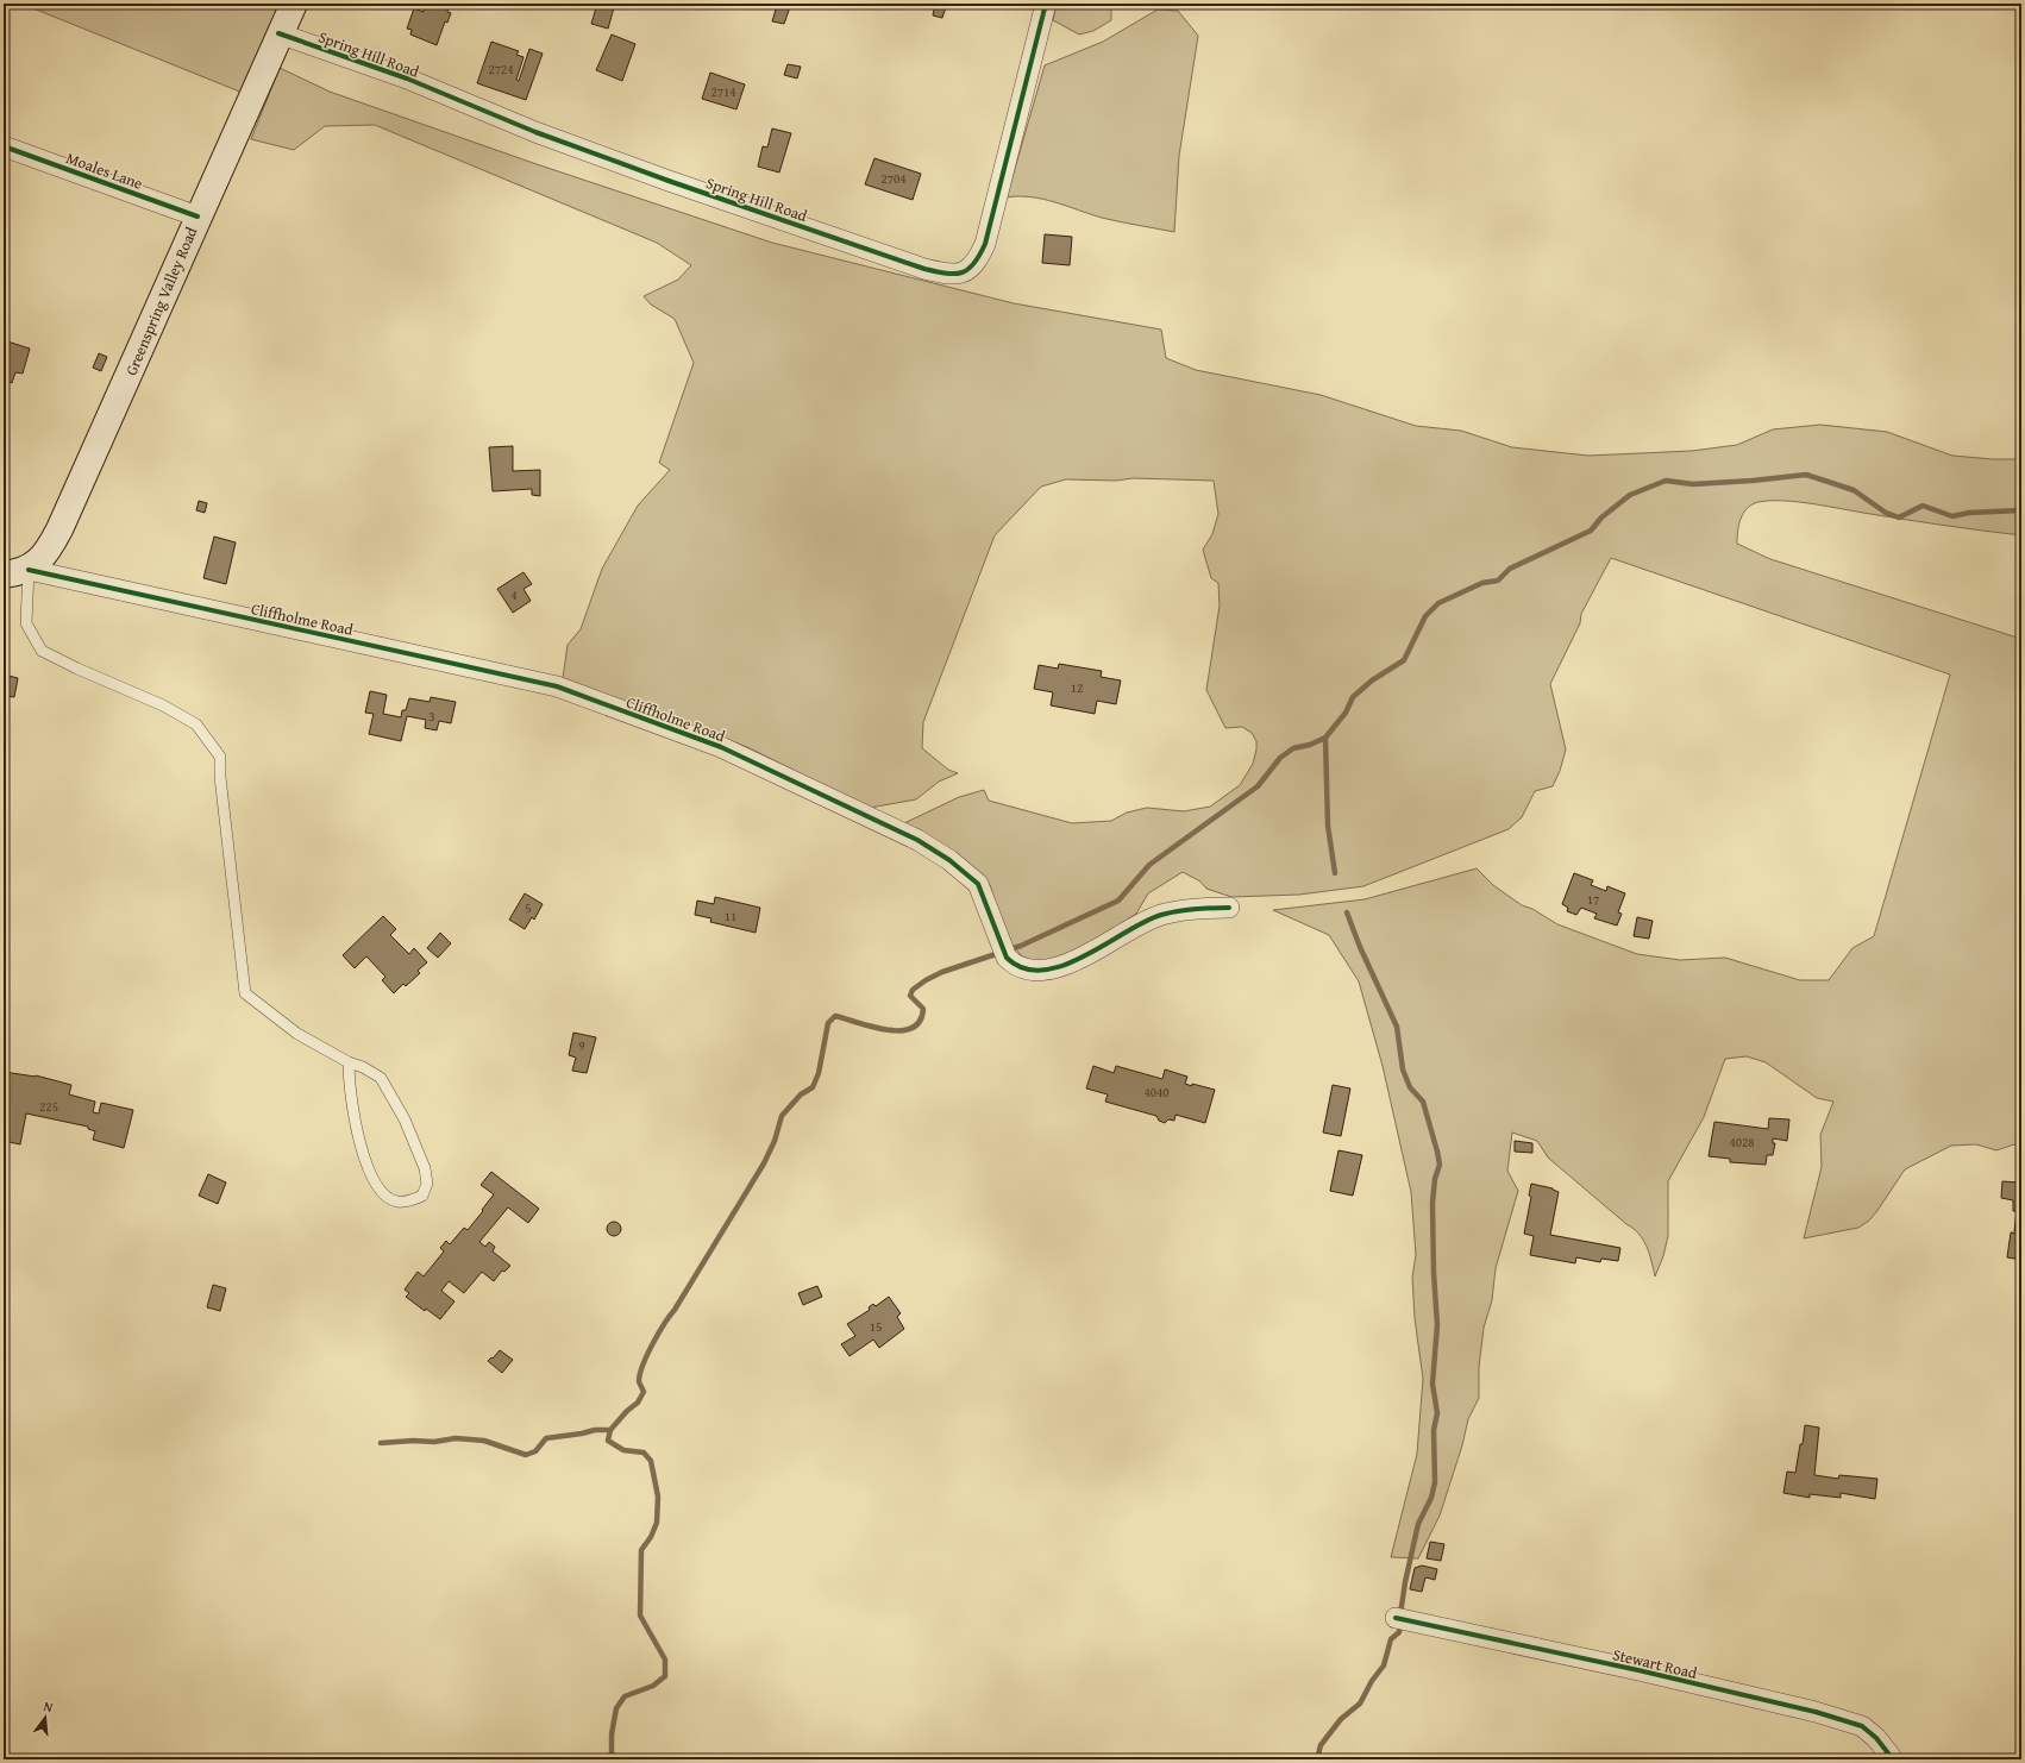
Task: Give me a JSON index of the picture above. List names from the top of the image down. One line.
{"streets":{"main road":["Greenspring Valley Road"],"street":["Spring Hill Road","Moales Lane","Cliffholme Road","Stewart Road"]},"crossings":[["Spring Hill Road","Greenspring Valley Road"],["Moales Lane","Greenspring Valley Road"],["Greenspring Valley Road","Cliffholme Road"]],"house_numbers":["2724","2714","2704","4","12","3","17","5","11","9","4040","225","4028","15"],"north":"top"}
